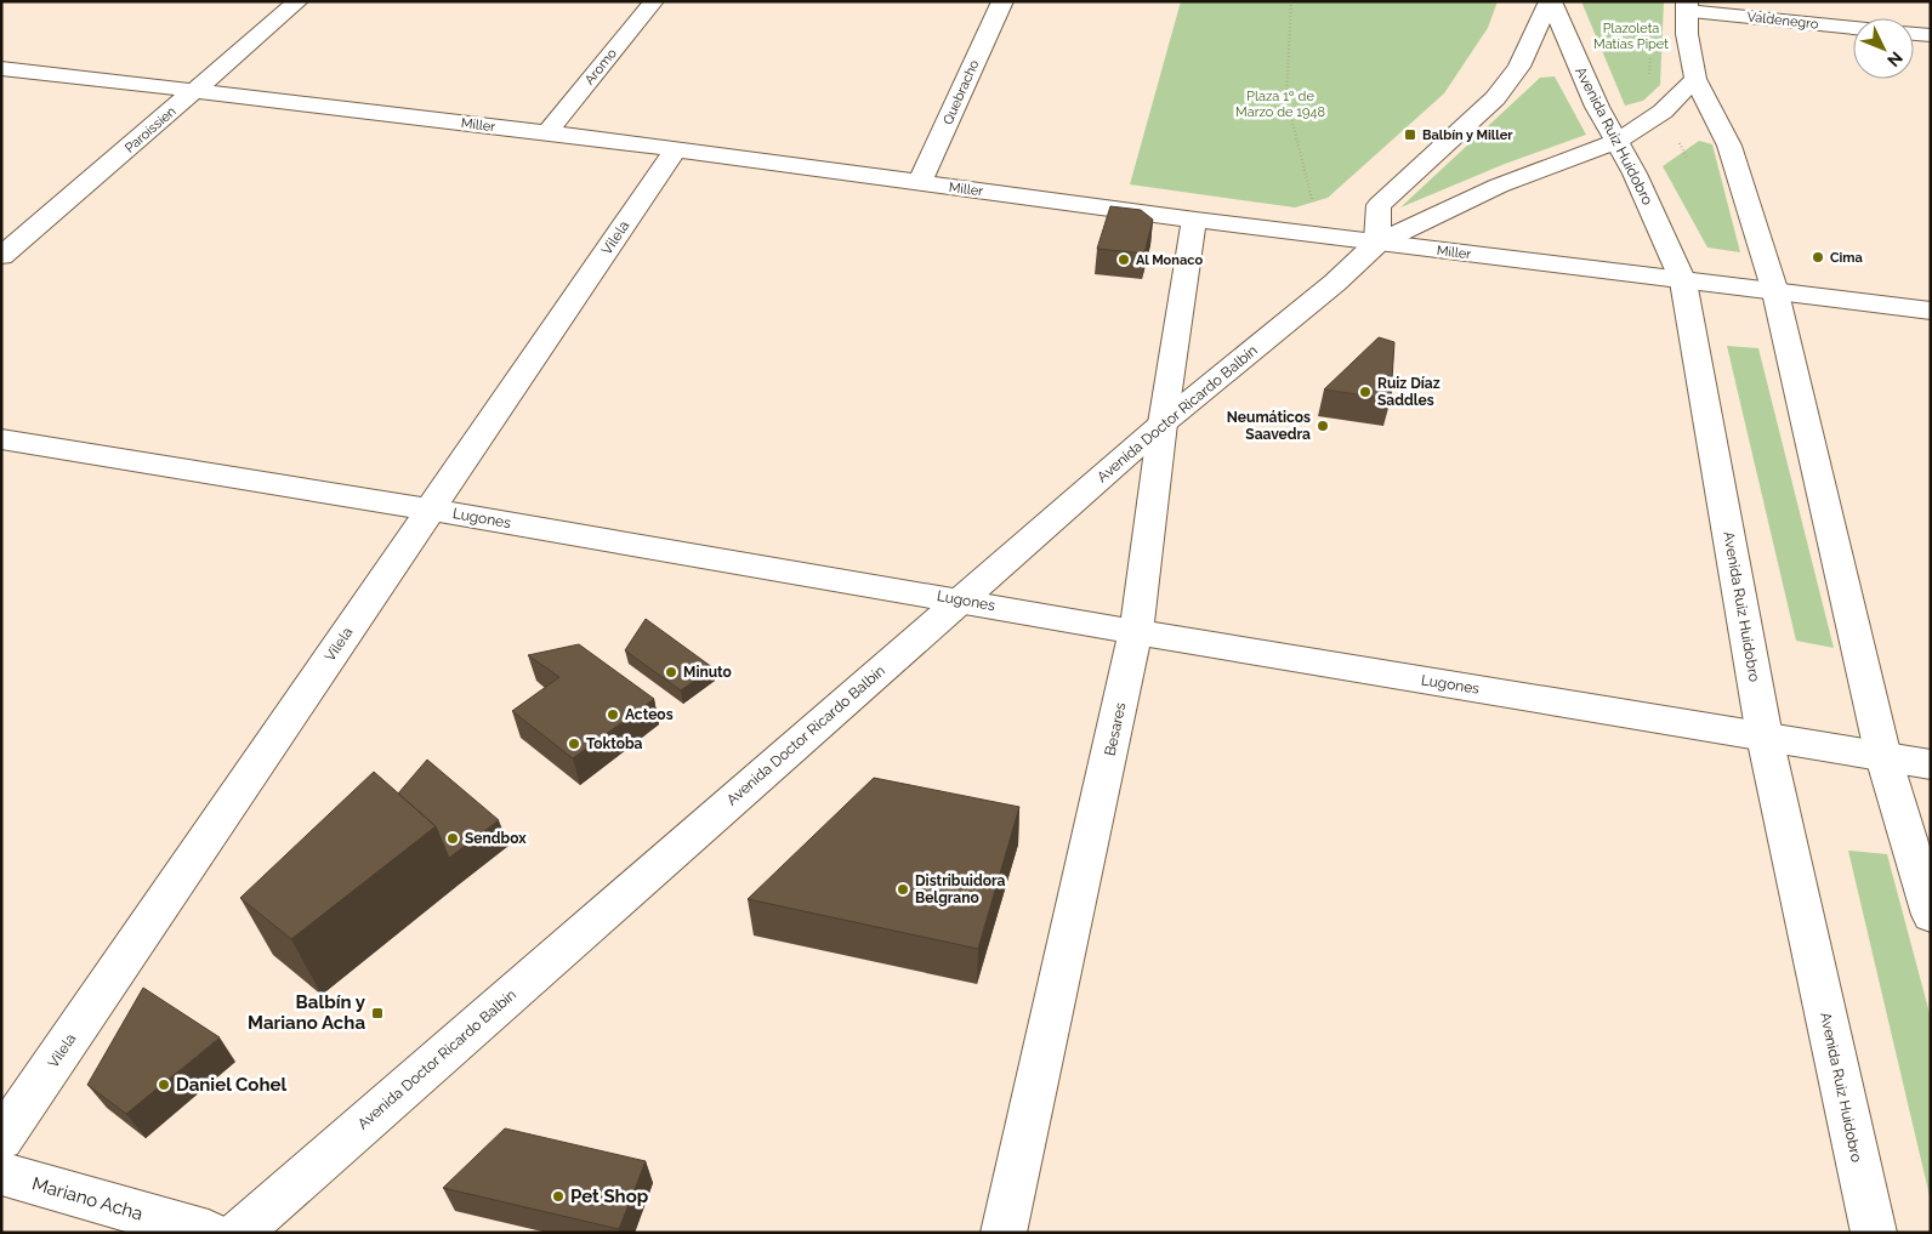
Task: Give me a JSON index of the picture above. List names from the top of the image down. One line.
{"streets":{"street":["Valdenegro","Aromo","Quebracho","Miller","Paroissien","Avenida Ruiz Huidobro","Vilela","Avenida Doctor Ricardo Balbín","Lugones","Besares","Mariano Acha"]},"crossings":[["Aromo","Miller"],["Quebracho","Miller"],["Miller","Paroissien"],["Miller","Avenida Ruiz Huidobro"],["Miller","Vilela"],["Miller","Avenida Doctor Ricardo Balbín"],["Miller","Besares"],["Avenida Ruiz Huidobro","Avenida Doctor Ricardo Balbín"],["Avenida Ruiz Huidobro","Lugones"],["Vilela","Lugones"],["Avenida Doctor Ricardo Balbín","Lugones"],["Avenida Doctor Ricardo Balbín","Besares"],["Lugones","Besares"]],"parks":["Plazoleta Matías Pipet","Plaza 1º de Marzo de 1948"],"places":{"transit":["Balbín y Miller","Balbín y Mariano Acha"],"other":["Cima","Al Monaco","Ruiz Díaz Saddles","Neumáticos Saavedra","Minuto","Acteos","Toktoba","Sendbox","Distribuidora Belgrano","Daniel Cohel","Pet Shop"]},"north":"bottom right"}
